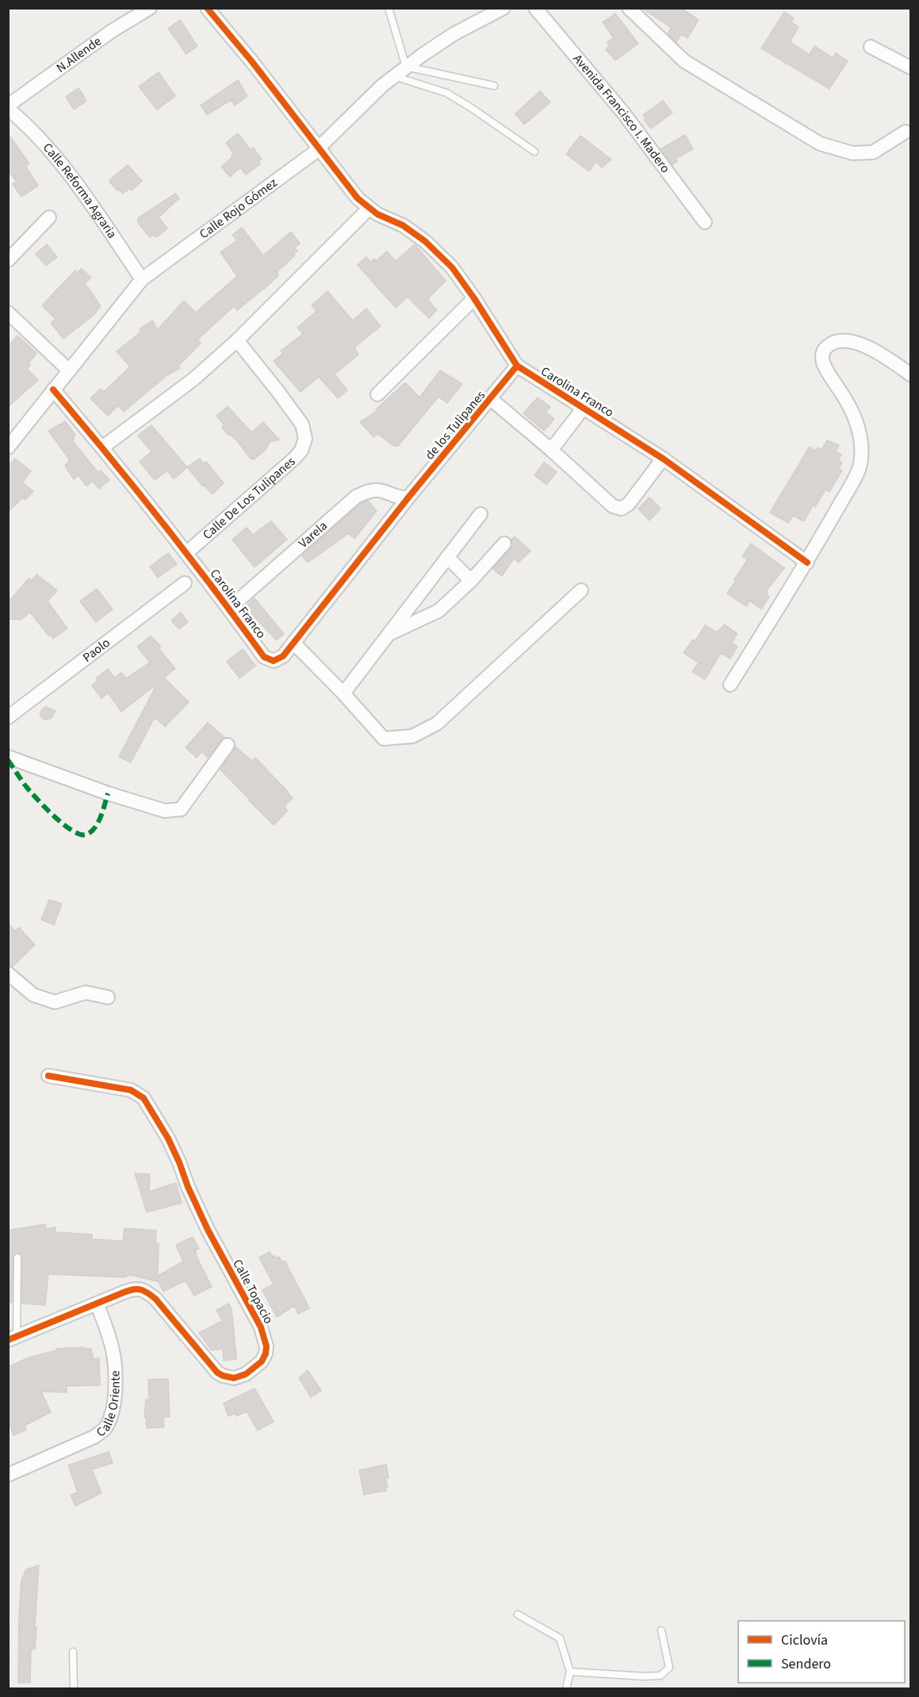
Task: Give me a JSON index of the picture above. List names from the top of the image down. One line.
{"streets":{"street":["N.Allende","Avenida Francisco I. Madero","Calle Reforma Agraria","Calle Rojo Gómez","Carolina Franco","de los Tulipanes","Calle De Los Tulipanes","Varela","Paolo","Calle Topacio","Calle Oriente"]},"crossings":[["N.Allende","Calle Reforma Agraria"],["Calle Reforma Agraria","Calle Rojo Gómez"],["Calle Rojo Gómez","Carolina Franco"],["Carolina Franco","de los Tulipanes"],["Carolina Franco","Calle De Los Tulipanes"],["Carolina Franco","Varela"],["de los Tulipanes","Varela"],["Calle Topacio","Calle Oriente"]],"legend":["Ciclovía","Sendero"]}
